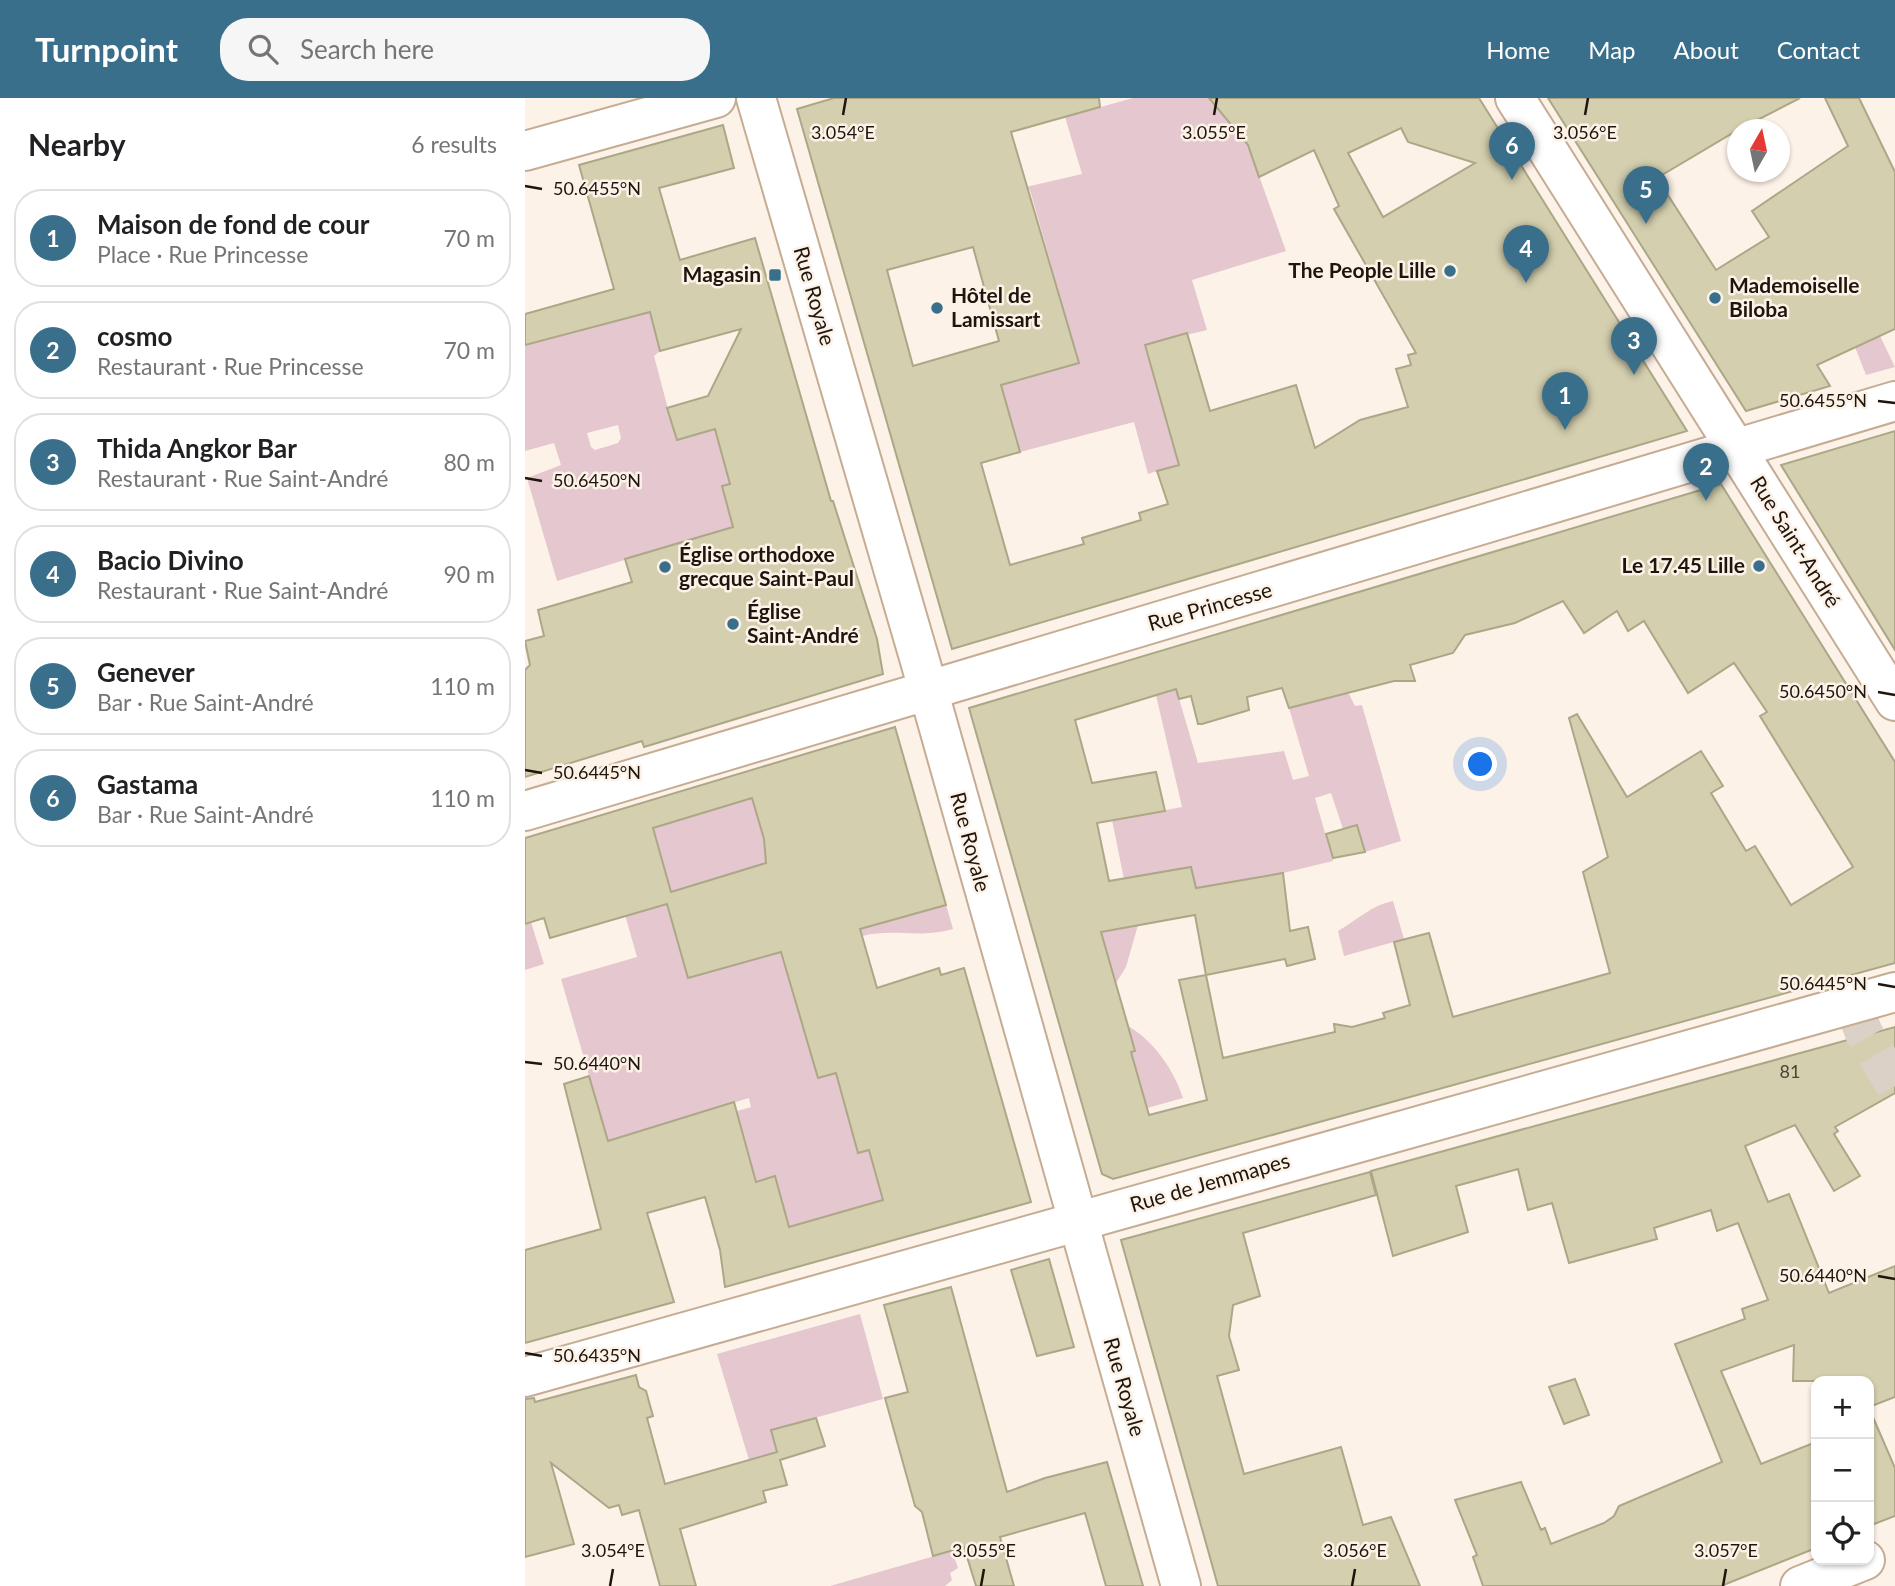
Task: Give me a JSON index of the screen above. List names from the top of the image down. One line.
{"streets":{"street":["Rue Royale","Rue Saint-André","Rue Princesse","Rue de Jemmapes"]},"crossings":[["Rue Royale","Rue Princesse"],["Rue Royale","Rue de Jemmapes"],["Rue Saint-André","Rue Princesse"]],"places":{"other":["The People Lille","Mademoiselle Biloba","Hôtel de Lamissart","Le 17.45 Lille","Église orthodoxe grecque Saint-Paul","Église Saint-André"],"transit":["Magasin"]},"house_numbers":["81"],"north":"top","page":{"header":"Turnpoint","search":"Search here","nav":["Home","Map","About","Contact"],"heading":["Nearby","6 results"],"pins":["6","5","4","3","1","2"],"list":[{"mark":"1","name":"Maison de fond de cour","note":"Place · Rue Princesse","value":"70 m"},{"mark":"2","name":"cosmo","note":"Restaurant · Rue Princesse","value":"70 m"},{"mark":"3","name":"Thida Angkor Bar","note":"Restaurant · Rue Saint-André","value":"80 m"},{"mark":"4","name":"Bacio Divino","note":"Restaurant · Rue Saint-André","value":"90 m"},{"mark":"5","name":"Genever","note":"Bar · Rue Saint-André","value":"110 m"},{"mark":"6","name":"Gastama","note":"Bar · Rue Saint-André","value":"110 m"}],"map_buttons":["+","−"]},"coordinates":["3.054°E","3.055°E","3.056°E","50.6455°N","50.6450°N","50.6445°N","50.6440°N","50.6435°N","3.057°E"]}
